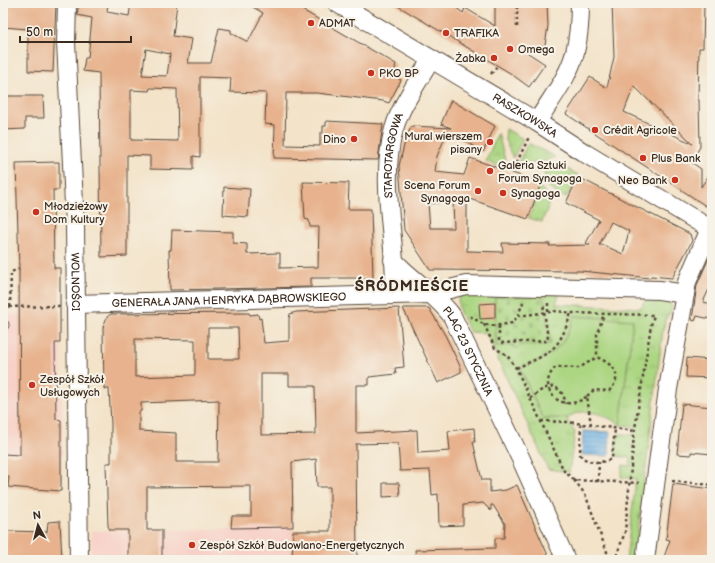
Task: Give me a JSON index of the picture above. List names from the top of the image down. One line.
{"streets":{"street":["RASZKOWSKA","STAROTARGOWA","WOLNOŚCI","GENERAŁA JANA HENRYKA DĄBROWSKIEGO","PLAC 23 STYCZNIA"]},"crossings":[["RASZKOWSKA","STAROTARGOWA"],["STAROTARGOWA","GENERAŁA JANA HENRYKA DĄBROWSKIEGO"],["WOLNOŚCI","GENERAŁA JANA HENRYKA DĄBROWSKIEGO"],["GENERAŁA JANA HENRYKA DĄBROWSKIEGO","PLAC 23 STYCZNIA"]],"districts":["ŚRÓDMIEŚCIE"],"places":["ADMAT","TRAFIKA","Omega","Żabka","PKO BP","Crédit Agricole","Dino","Mural wierszem pisany","Plus Bank","Galeria Sztuki Forum Synagoga","Neo Bank","Scena Forum Synagoga","Synagoga","Młodzieżowy Dom Kultury","Zespół Szkół Usługowych","Zespół Szkół Budowlano-Energetycznych"],"scale_bar":"50 m","north":"top"}
